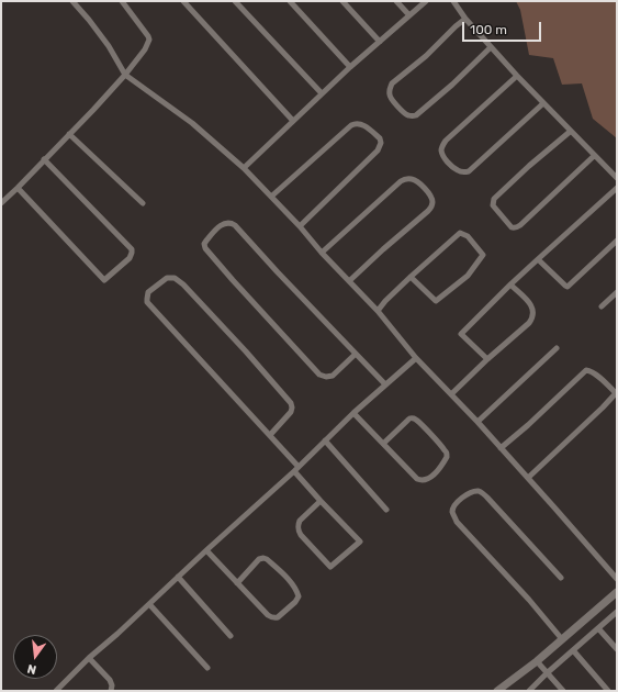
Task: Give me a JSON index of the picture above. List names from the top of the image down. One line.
{"scale_bar":"100 m","north":"bottom"}
